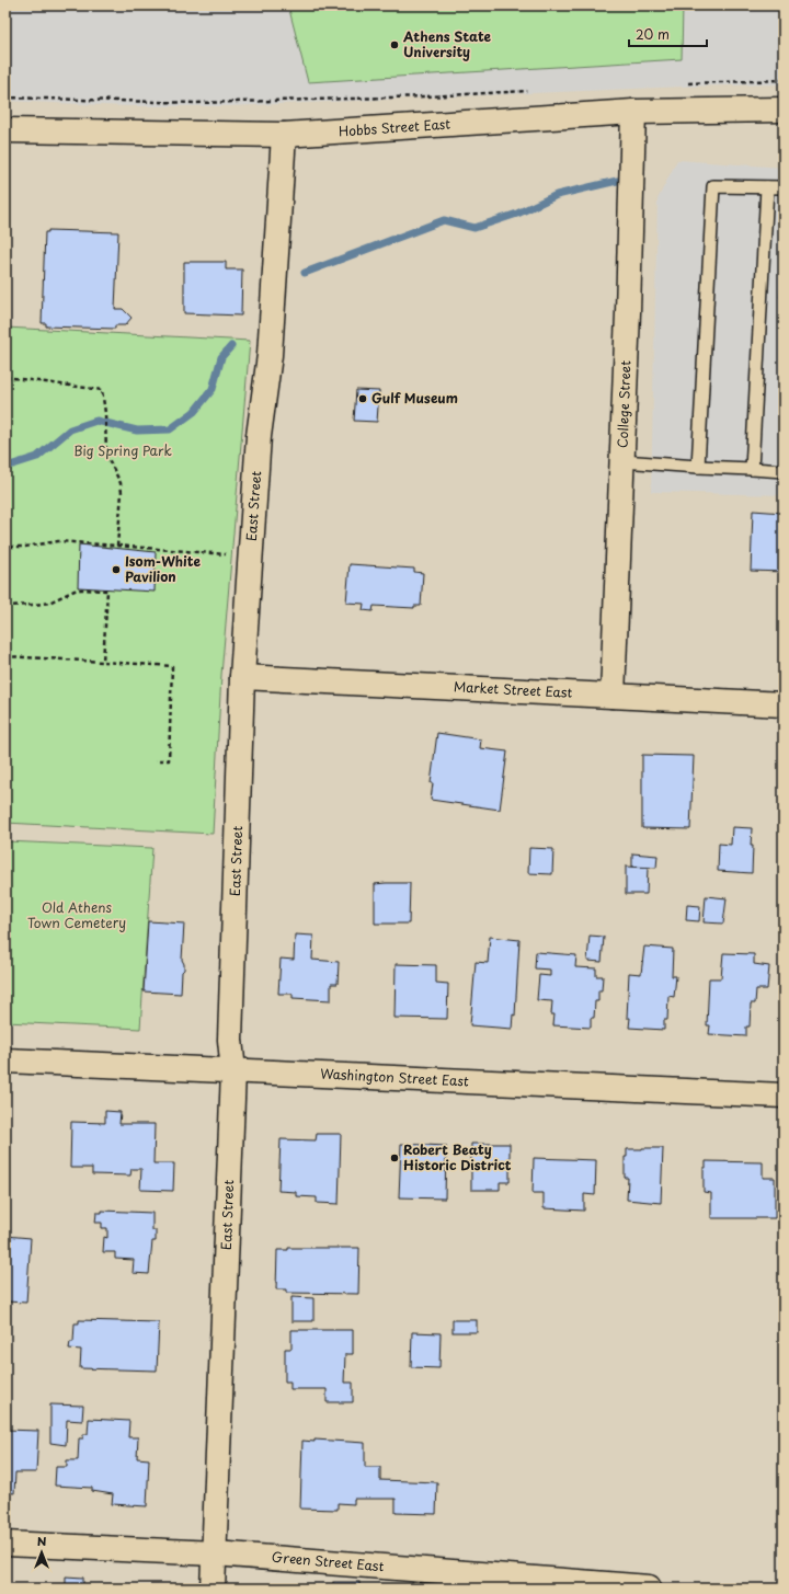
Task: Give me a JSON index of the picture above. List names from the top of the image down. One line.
{"streets":{"street":["Hobbs Street East","College Street","East Street","Market Street East","Washington Street East","Green Street East"]},"crossings":[["Hobbs Street East","College Street"],["Hobbs Street East","East Street"],["College Street","Market Street East"],["East Street","Market Street East"],["East Street","Washington Street East"],["East Street","Green Street East"]],"parks":["Big Spring Park","Old Athens Town Cemetery"],"places":["Athens State University","Gulf Museum","Isom-White Pavilion","Robert Beaty Historic District"],"scale_bar":"20 m","north":"top"}
